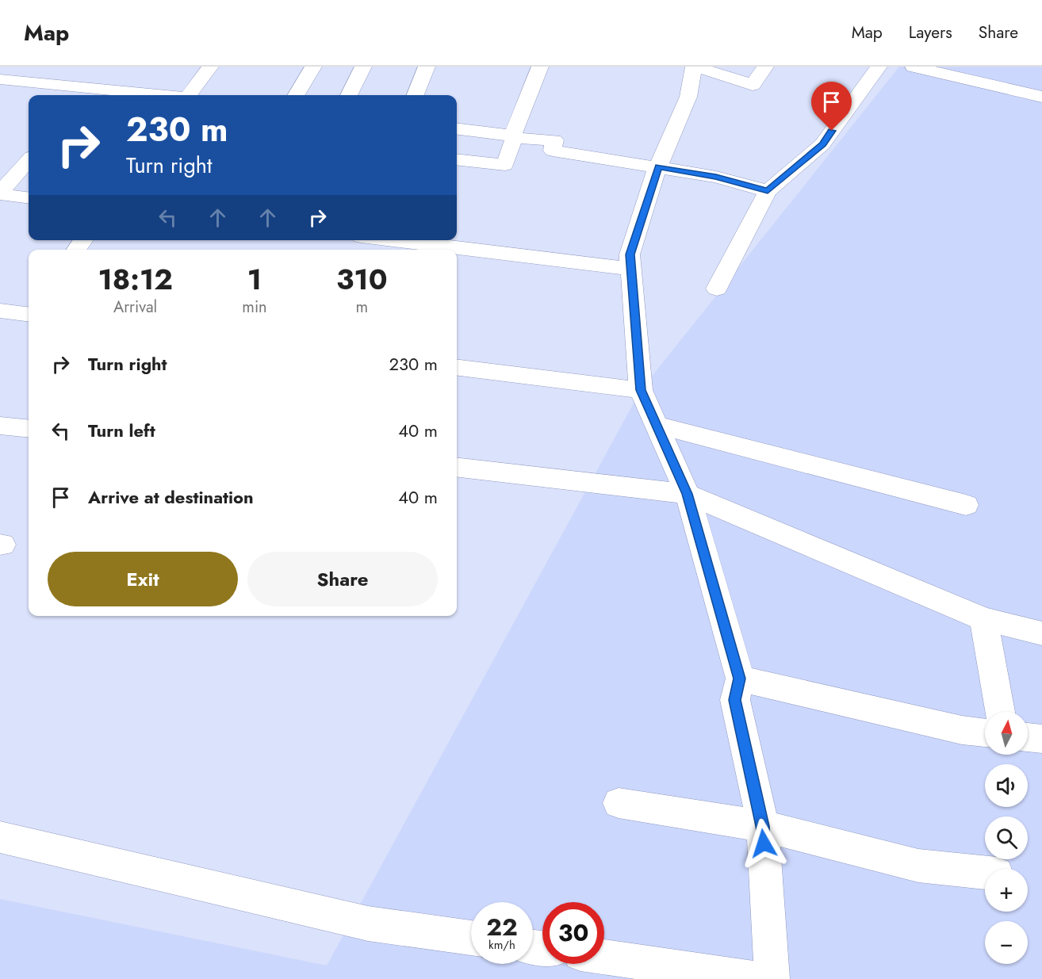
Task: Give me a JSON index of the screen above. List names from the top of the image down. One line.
{"north":"top","page":{"header":"Map","nav":["Map","Layers","Share"],"turn":["230 m","Turn right"],"eta":["18:12","Arrival","1","min","310","m"],"list":[{"name":"Turn right","value":"230 m"},{"name":"Turn left","value":"40 m"},{"name":"Arrive at destination","value":"40 m"}],"buttons":["Exit","Share"],"map_buttons":["+","−"],"speed":"22 km/h","limit":"30"}}
